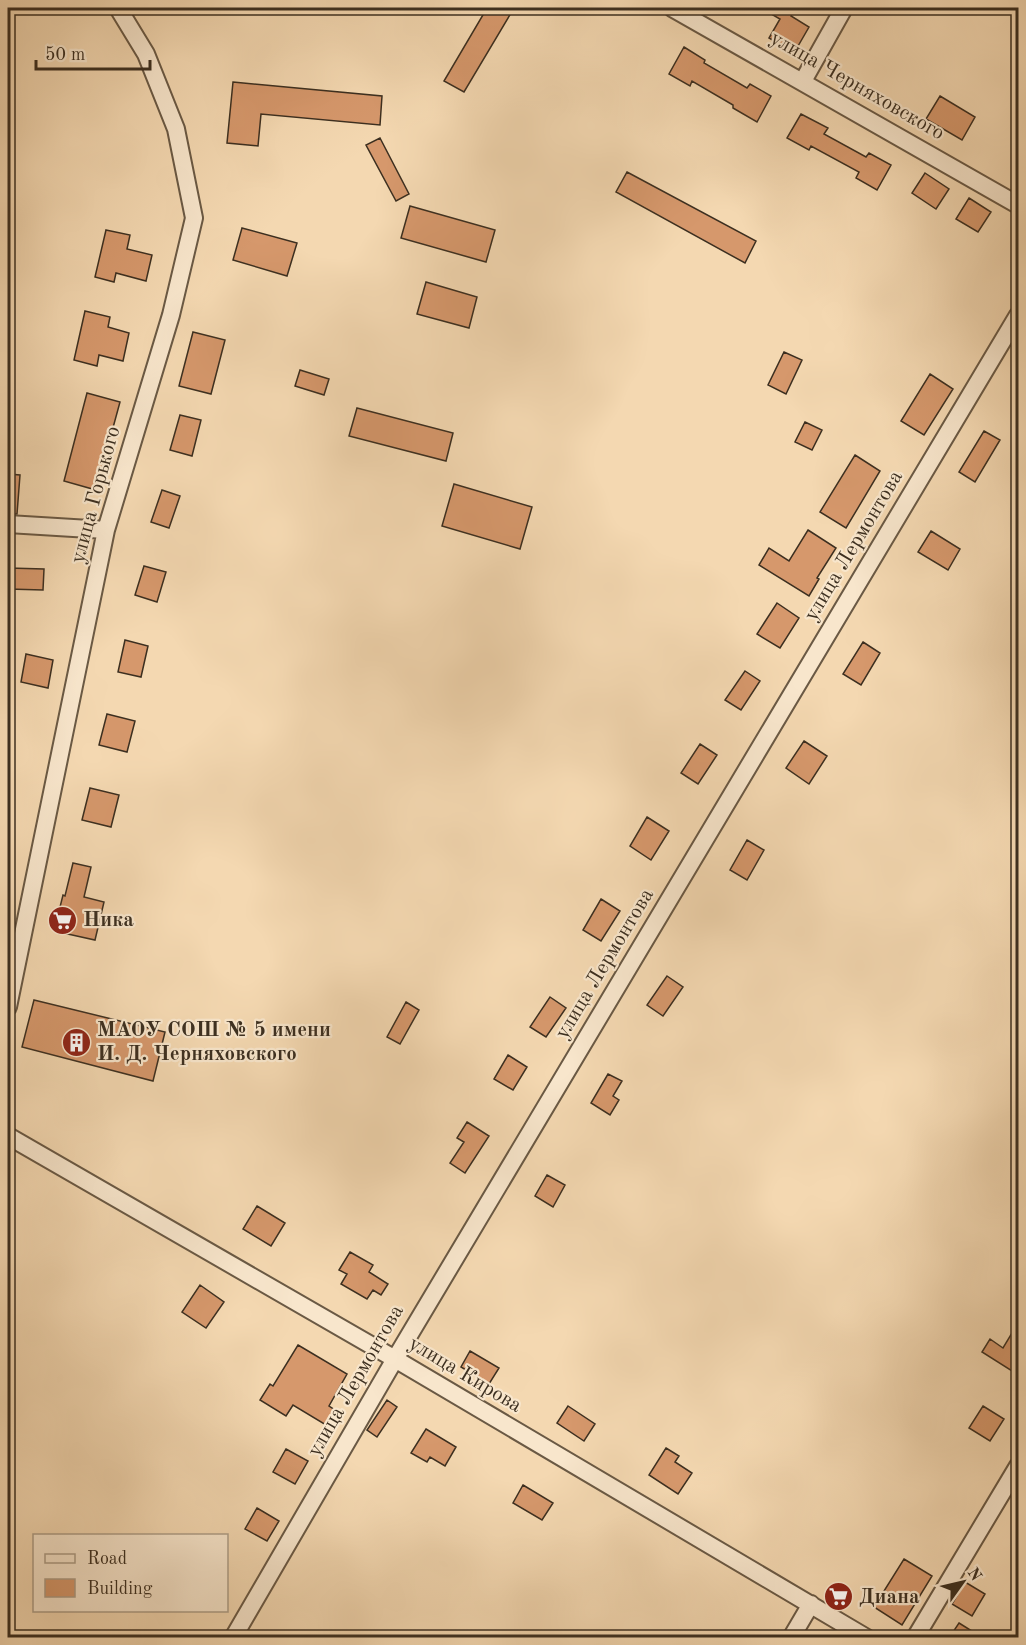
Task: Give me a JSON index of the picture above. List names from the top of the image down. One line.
{"streets":{"street":["улица Черняховского","улица Горького","улица Лермонтова","улица Кирова"]},"crossings":[["улица Лермонтова","улица Кирова"]],"places":{"supermarket":["Ника","Диана"],"building":["МАОУ СОШ № 5 имени И. Д. Черняховского"]},"legend":["Road","Building"],"scale_bar":"50 m","north":"top right"}
